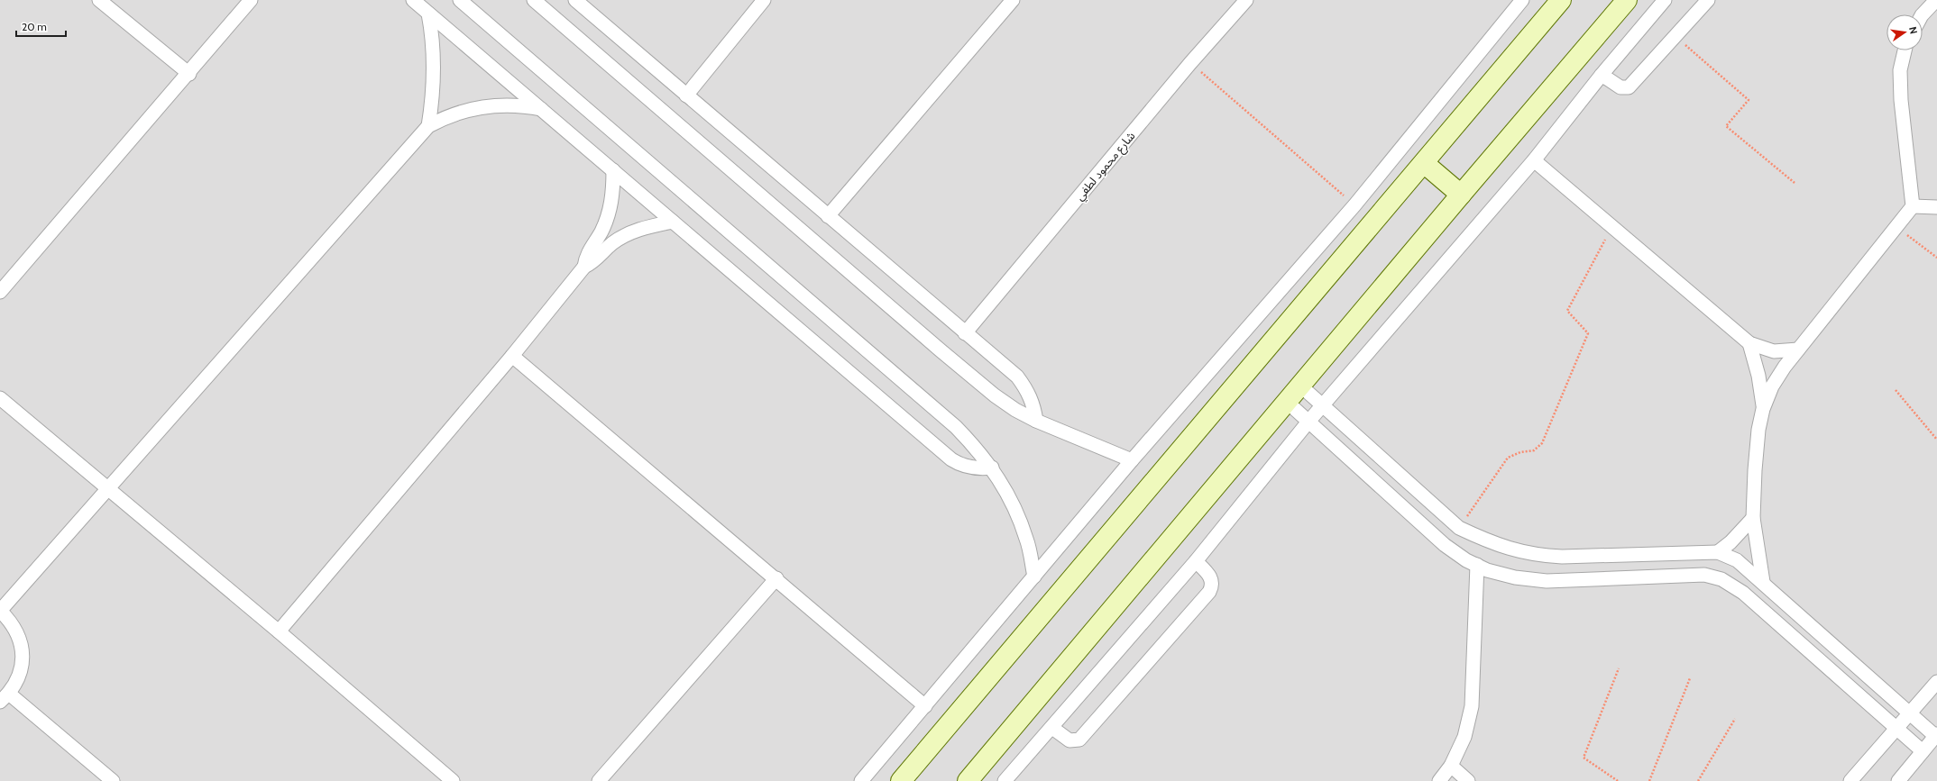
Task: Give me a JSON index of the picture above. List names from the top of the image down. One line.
{"streets":{"street":["شارع محمود لطفي"]},"scale_bar":"20 m","north":"right"}
